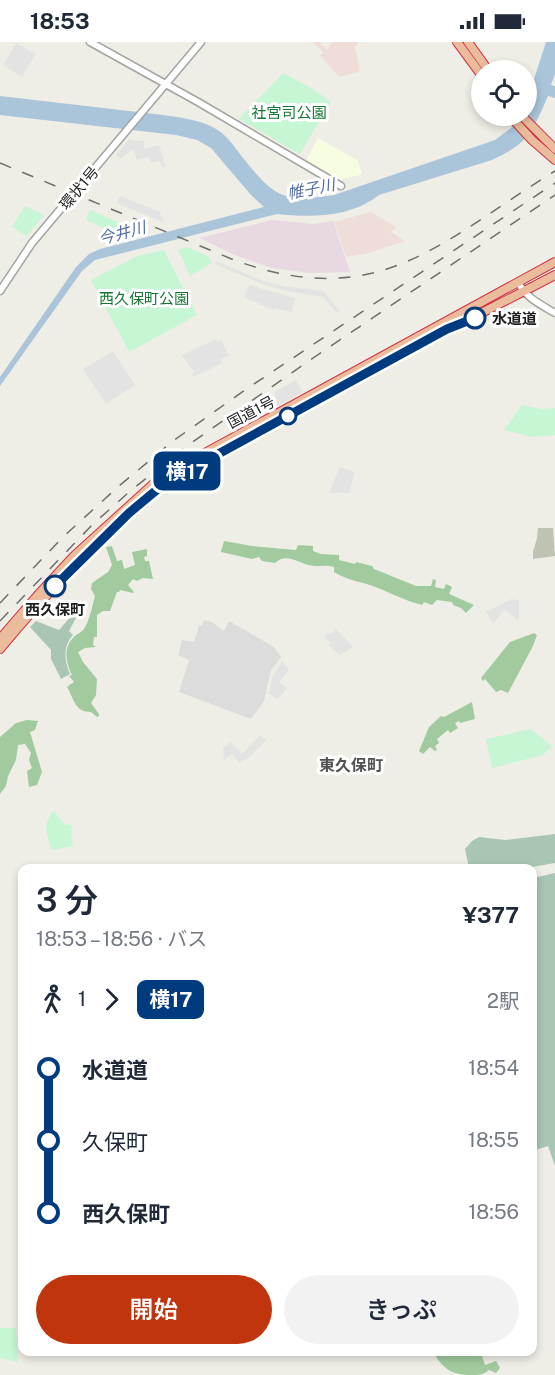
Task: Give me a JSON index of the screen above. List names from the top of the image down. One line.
{"streets":{"highway":["国道1号"],"street":["環状1号"]},"districts":["東久保町"],"water":["帷子川","今井川"],"parks":["社宮司公園","西久保町公園"],"places":["水道道","西久保町"],"lines":["bus line 横17"],"page":{"status":"18:53","on_map":"横17","heading":["3 分","18:53 – 18:56 · バス","¥377"],"legs":["1","横17","2駅"],"list":[{"name":"水道道","value":"18:54"},{"name":"久保町","value":"18:55"},{"name":"西久保町","value":"18:56"}],"buttons":["開始","きっぷ"]}}
